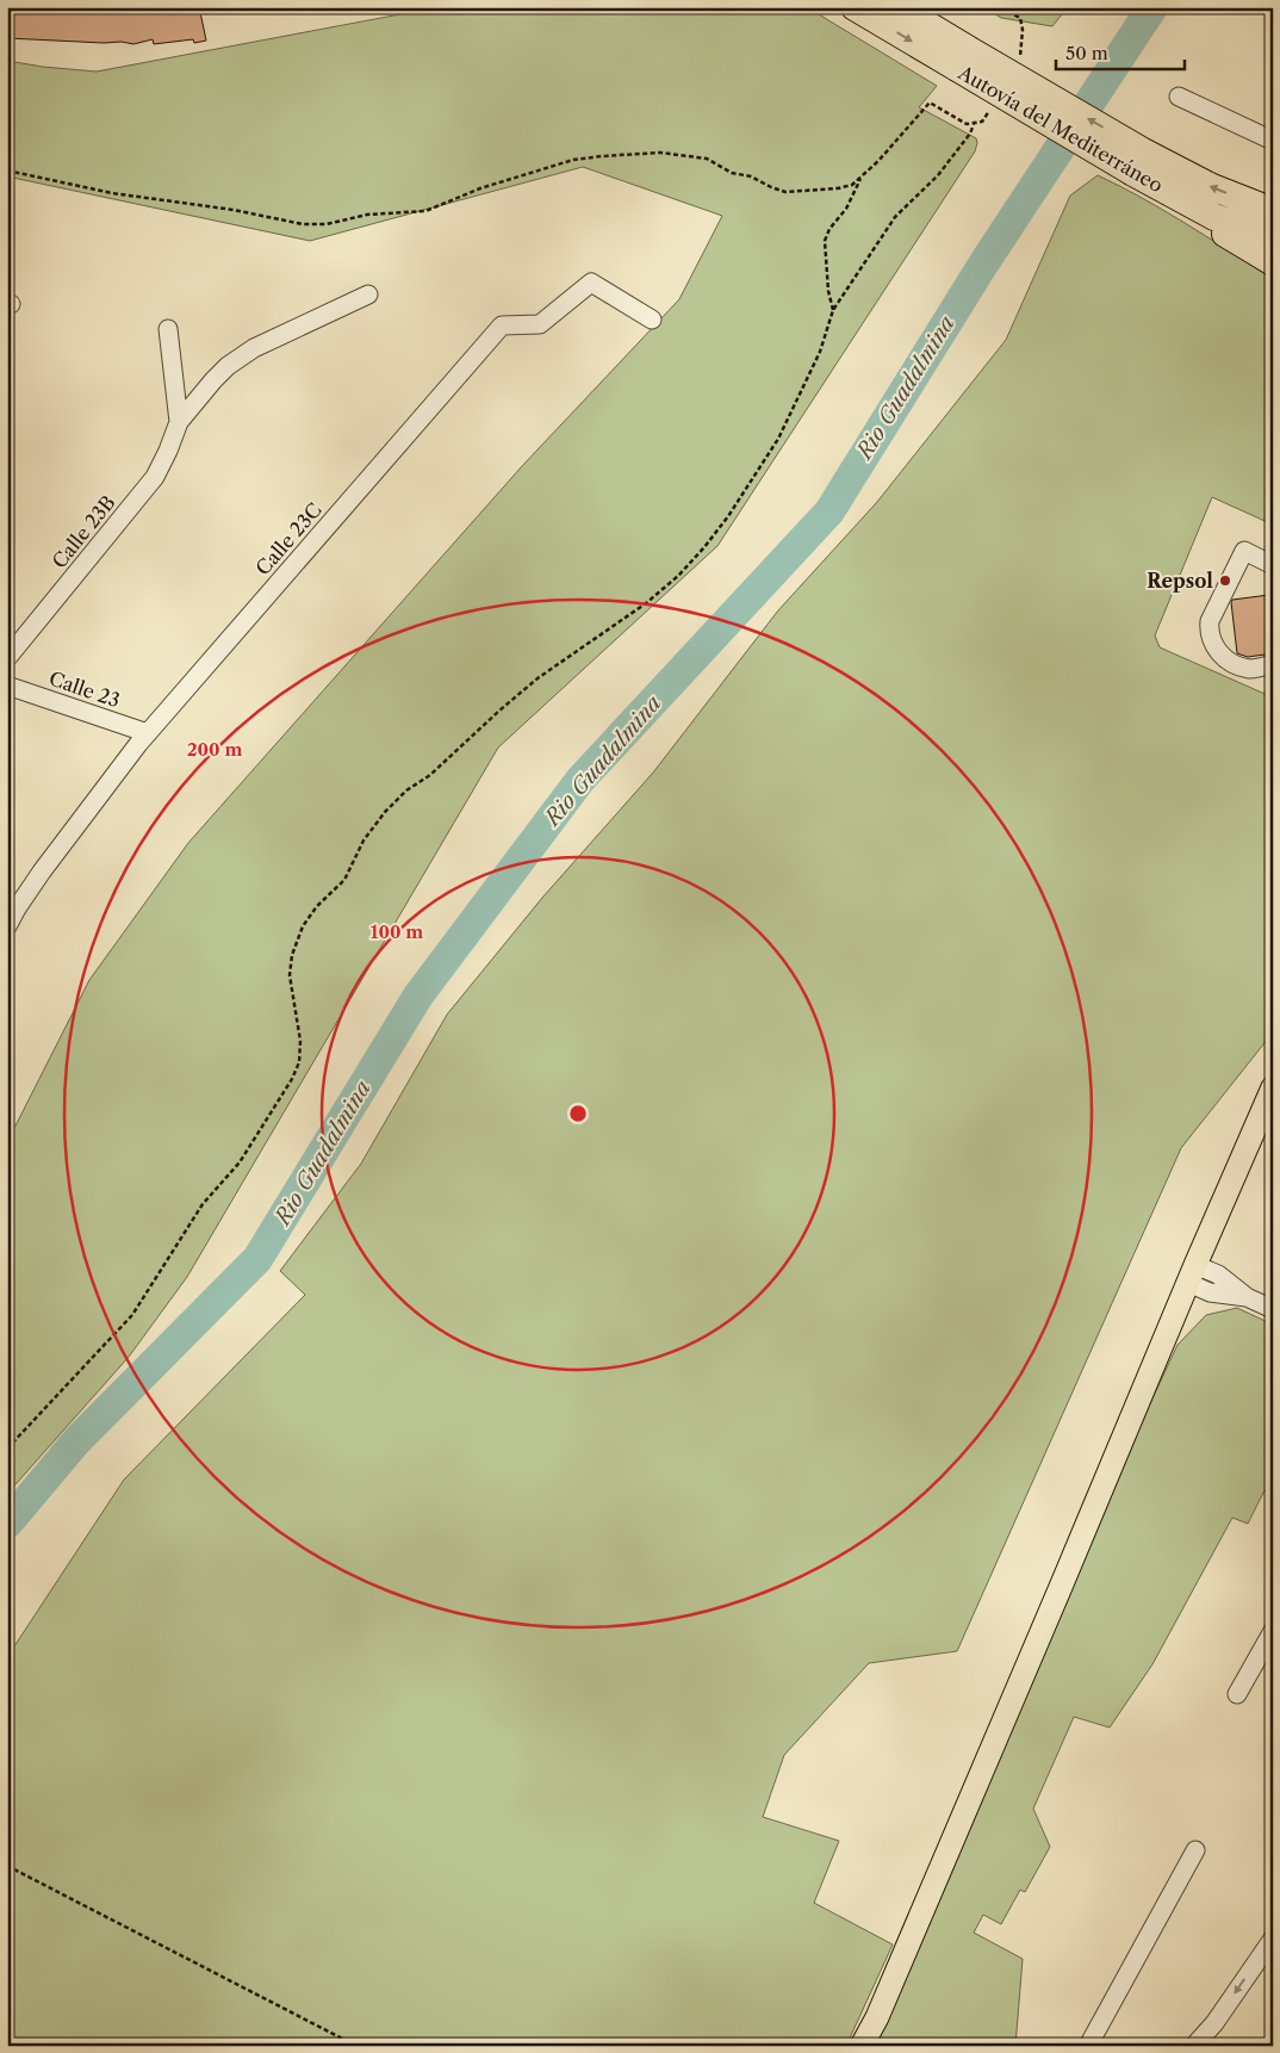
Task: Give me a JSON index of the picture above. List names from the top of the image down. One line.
{"streets":{"highway":["Autovía del Mediterráneo"],"street":["Calle 23B","Calle 23C","Calle 23"]},"crossings":[["Calle 23C","Calle 23"]],"water":["Rio Guadalmina"],"places":["Repsol"],"scale_bar":"50 m","rings":["200 m","100 m"]}
